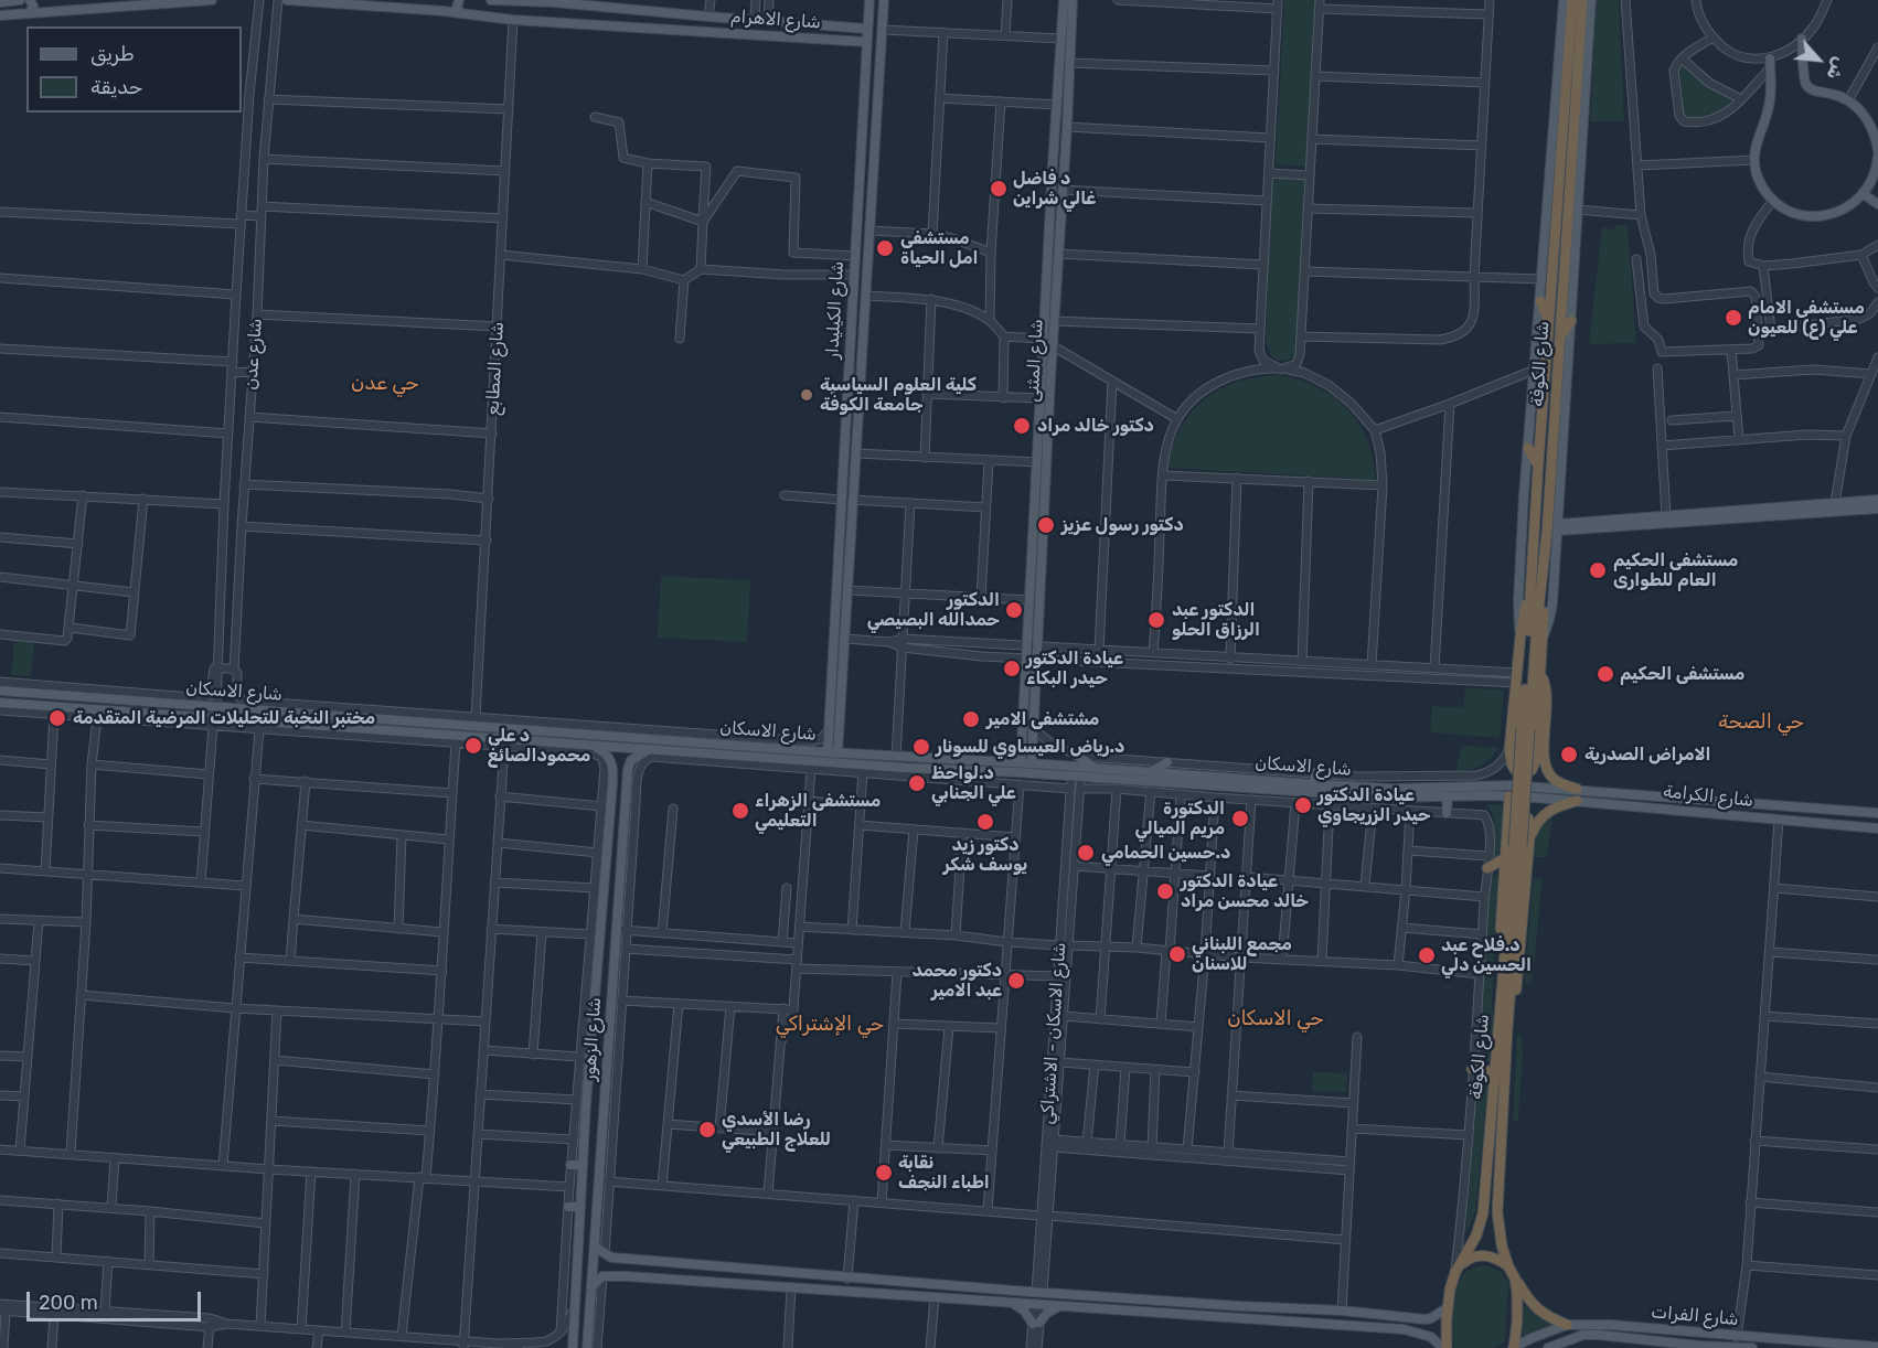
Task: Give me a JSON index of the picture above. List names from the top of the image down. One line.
{"streets":{"highway":["شارع الكوفة"],"main road":["شارع الاهرام","شارع الكيليدار","شارع المثنى","شارع الاسكان","شارع الكرامة","شارع الزهور","شارع الفرات"],"street":["شارع عدن","شارع المطابع","شارع الاسكان - الاشتراكي"]},"crossings":[["شارع الاهرام","شارع الكيليدار"],["شارع الاهرام","شارع المطابع"],["شارع الكيليدار","شارع الاسكان"],["شارع عدن","شارع الاسكان"],["شارع المثنى","شارع الاسكان"],["شارع الاسكان","شارع الكرامة"],["شارع الاسكان","شارع الاسكان - الاشتراكي"],["شارع الاسكان","شارع الزهور"]],"districts":["حي عدن","حي الصحة","حي الاسكان","حي الإشتراكي"],"places":["د فاضل غالي شراين","مستشفى امل الحياة","مستشفى الامام علي (ع) للعيون","كلية العلوم السياسية جامعة الكوفة","دكتور خالد مراد","دكتور رسول عزيز","مستشفى الحكيم العام للطوارى","الدكتور حمدالله البصيصي","الدكتور عبد الرزاق الحلو","عيادة الدكتور حيدر البكاء","مستشفى الحكيم","مختبر النخبة للتحليلات المرضية المتقدمة","مشتشفى الامير","د علي محمودالصائغ","د.رياض العيساوي للسونار","الامراض الصدرية","د.لواحظ علي الجنابي","عيادة الدكتور حيدر الزريجاوي","مستشفى الزهراء التعليمي","الدكتورة مريم الميالي","دكتور زيد يوسف شكر","د.حسين الحمامي","عيادة الدكتور خالد محسن مراد","مجمع اللبناني للاسنان","د.فلاح عبد الحسين دلي","دكتور محمد عبد الامير","رضا الأسدي للعلاج الطبيعي","نقابة اطباء النجف"],"legend":["طريق","حديقة"],"scale_bar":"200 m","north":"bottom right"}
